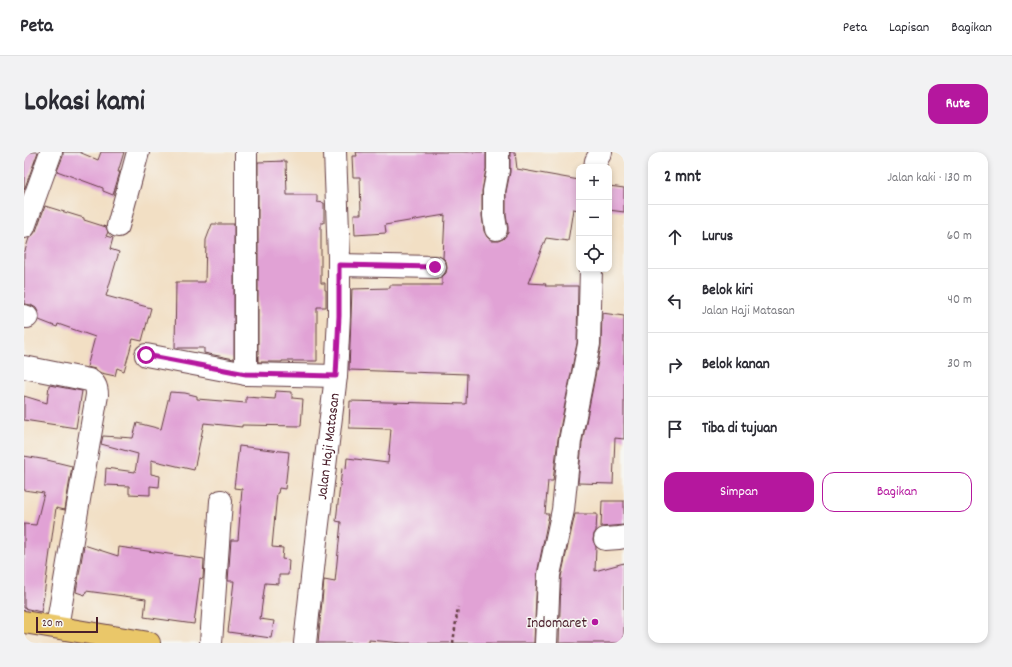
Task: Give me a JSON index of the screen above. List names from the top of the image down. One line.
{"streets":{"street":["Jalan Haji Matasan"]},"places":["Indomaret"],"scale_bar":"20 m","page":{"header":"Peta","nav":["Peta","Lapisan","Bagikan"],"title":"Lokasi kami","buttons":["Rute",["Simpan","Bagikan"]],"heading":["2 mnt","Jalan kaki · 130 m"],"map_buttons":["+","−"],"list":[["Lurus","60 m"],["Belok kiri","Jalan Haji Matasan","40 m"],["Belok kanan","30 m"],"Tiba di tujuan"],"scale":"20 m"}}
